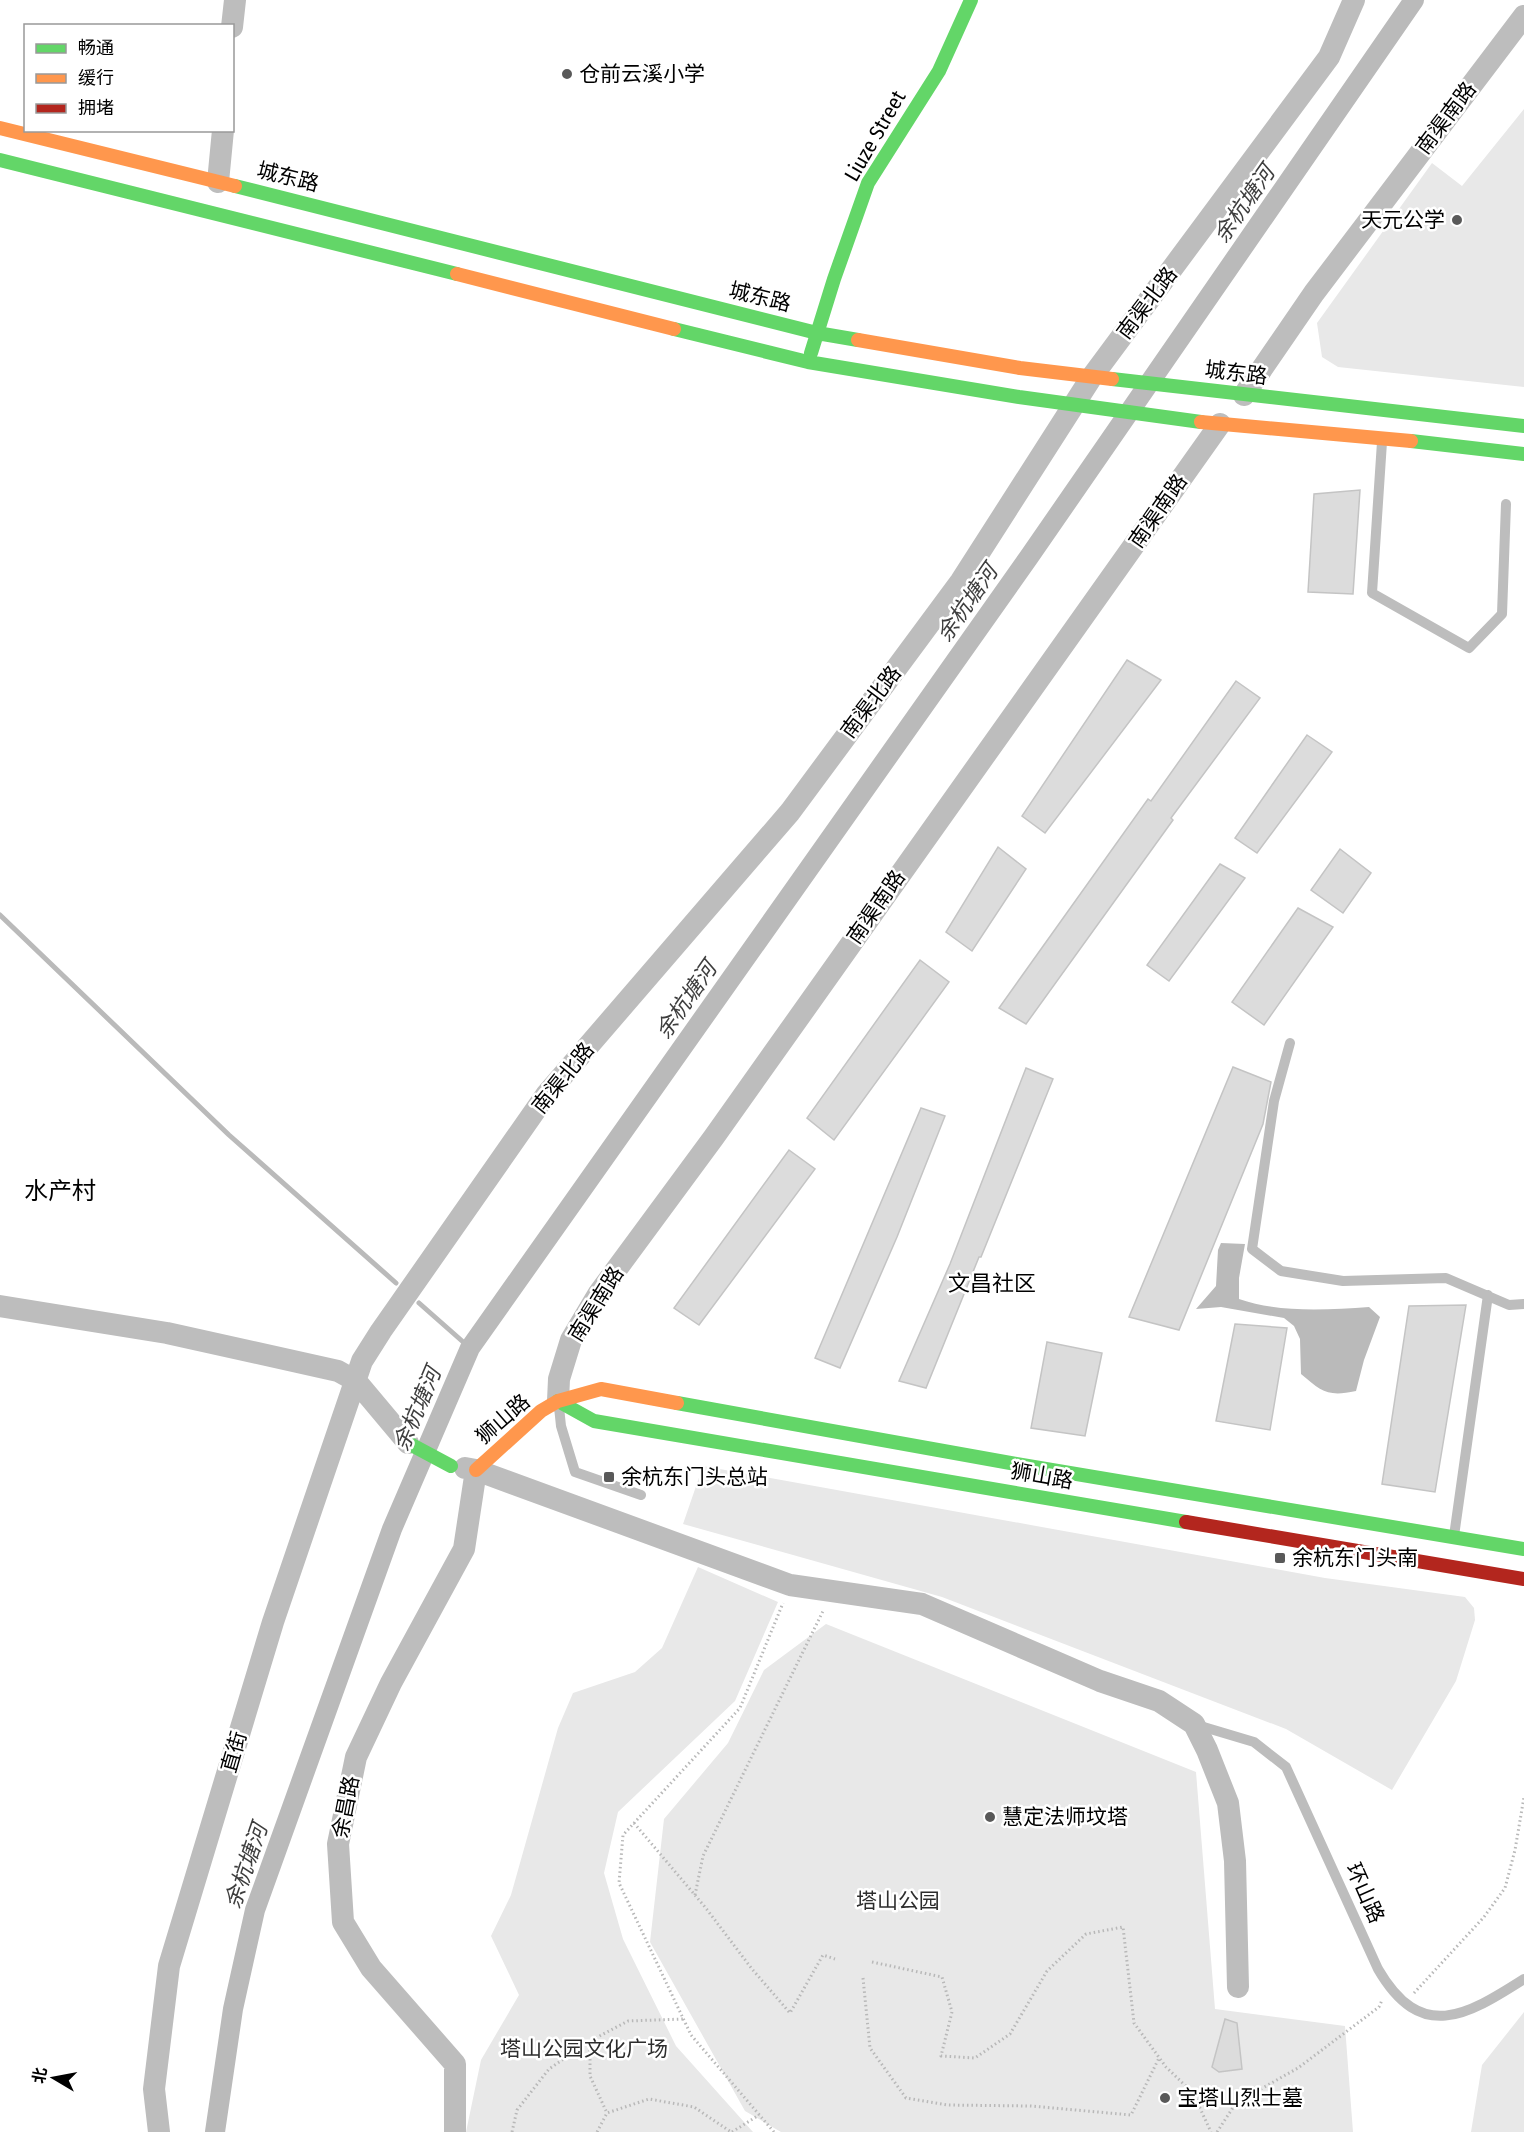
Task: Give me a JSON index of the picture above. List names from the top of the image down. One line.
{"streets":{"street":["南渠南路","Liuze Street","城东路","南渠北路","狮山路","直街","余昌路"],"lane":["环山路"]},"crossings":[["南渠南路","城东路"],["南渠南路","狮山路"],["Liuze Street","城东路"],["南渠北路","直街"],["狮山路","余昌路"]],"districts":["水产村","文昌社区"],"water":["余杭塘河"],"parks":["塔山公园","塔山公园文化广场"],"places":{"other":["仓前云溪小学","天元公学","慧定法师坟塔","宝塔山烈士墓"],"transit":["余杭东门头总站","余杭东门头南"]},"legend":["畅通","缓行","拥堵"],"north":"left"}
